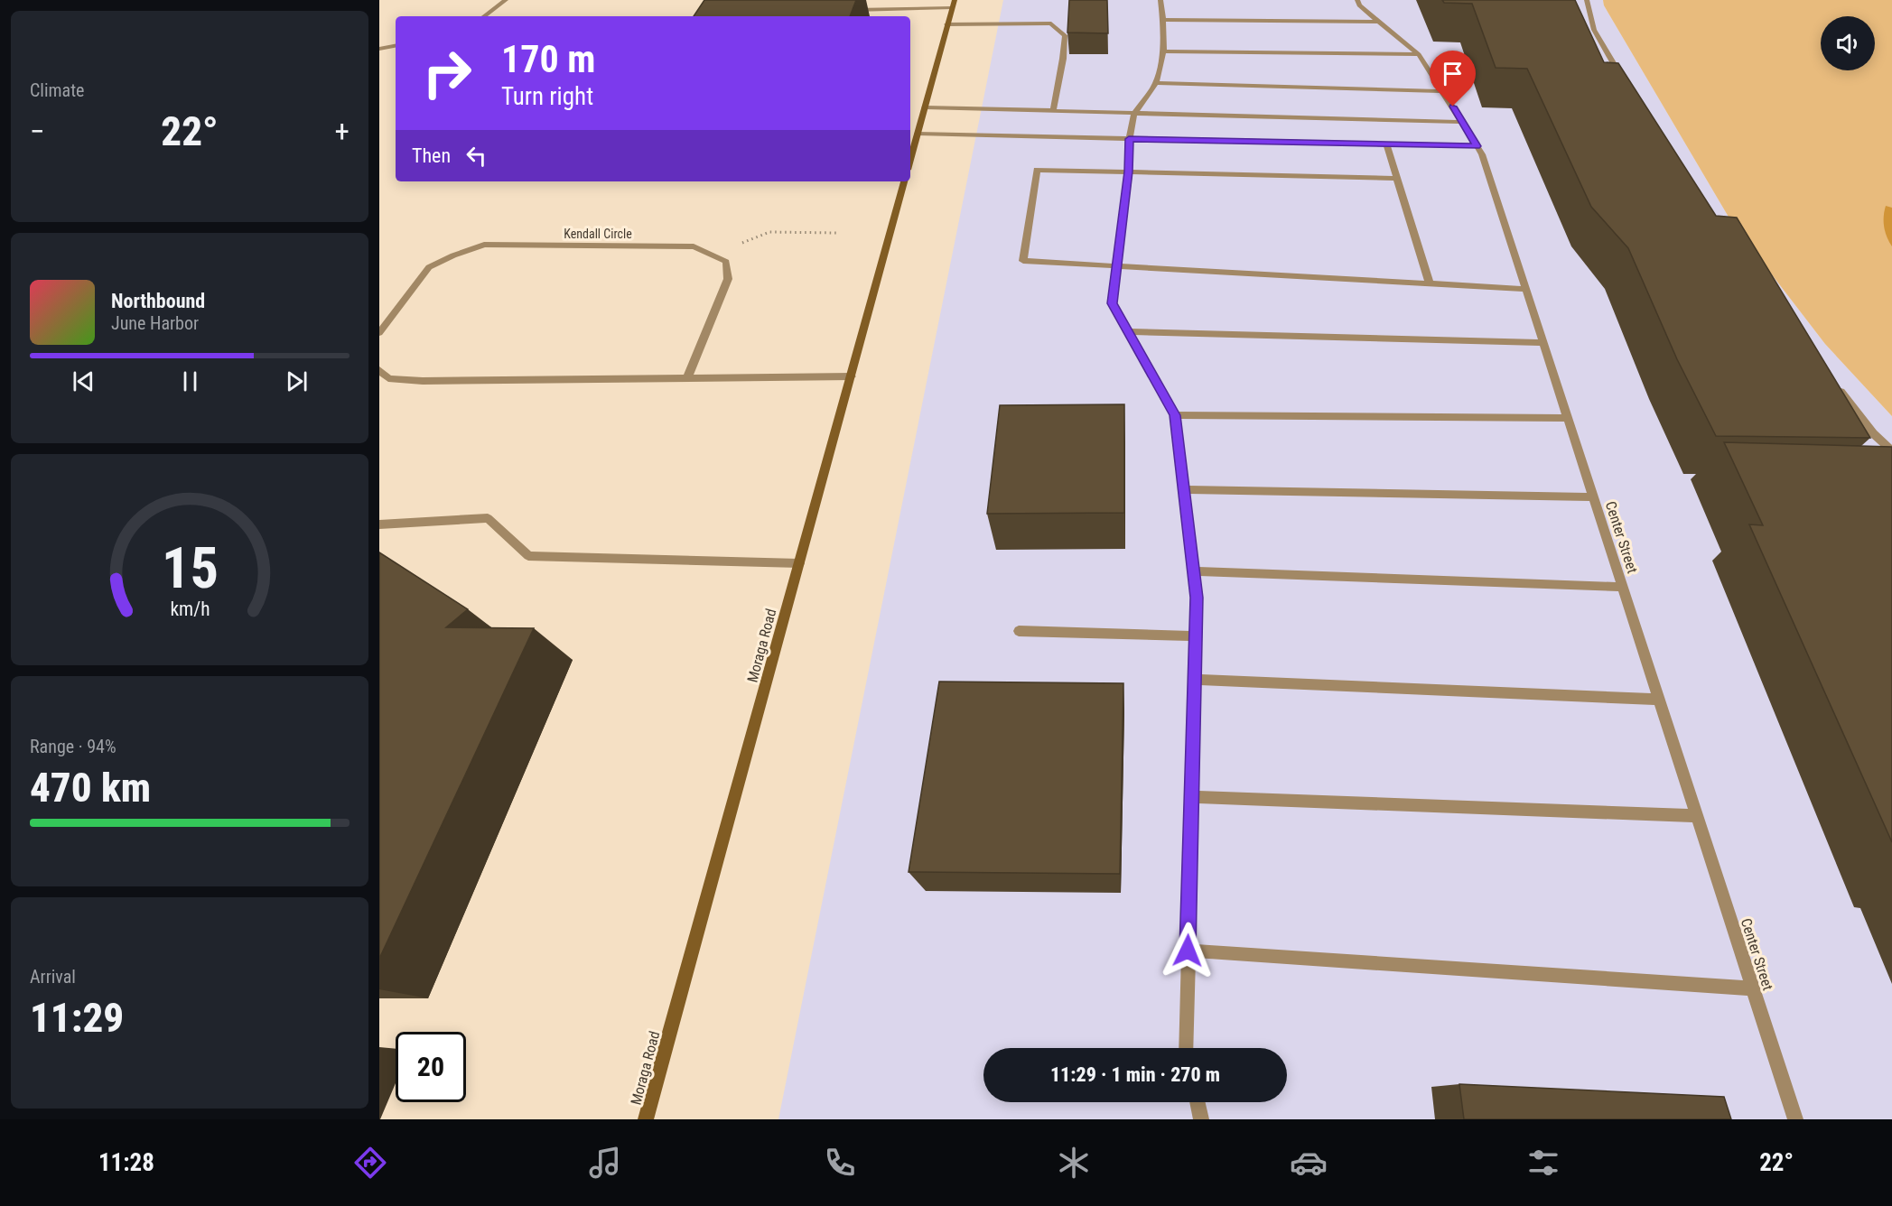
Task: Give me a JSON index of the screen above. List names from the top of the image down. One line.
{"streets":{"main road":["Moraga Road"],"street":["Kendall Circle","Center Street"]},"page":{"tile":["Climate",["Range · 94%","470 km"],["Arrival","11:29"]],"turn":["170 m","Turn right"],"heat":["−","22°","+"],"then":"Then","song":["Northbound","June Harbor"],"limit":"20","trip":"11:29 · 1 min · 270 m","tabs":["11:28","22°"],"gauge":["15","km/h"]}}
